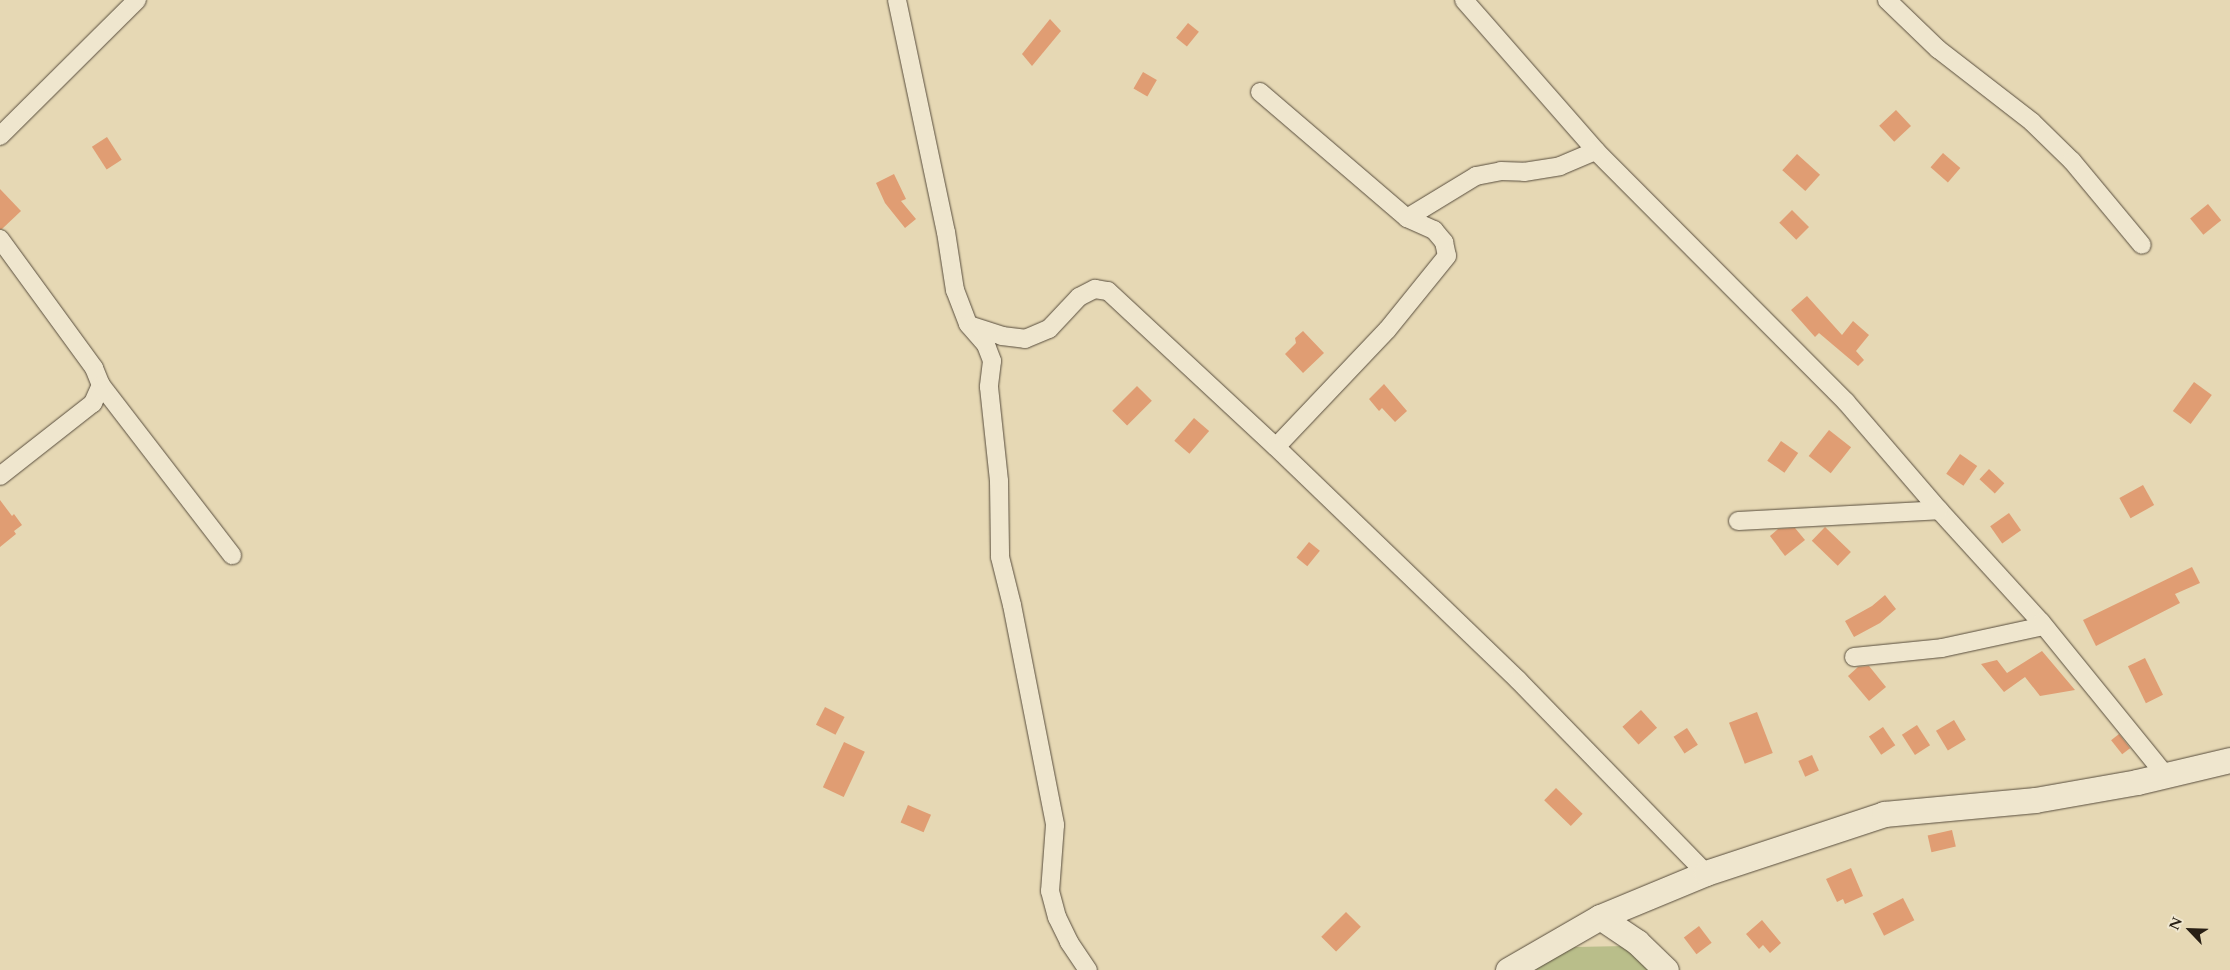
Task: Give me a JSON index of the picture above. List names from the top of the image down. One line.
{"north":"top left"}
